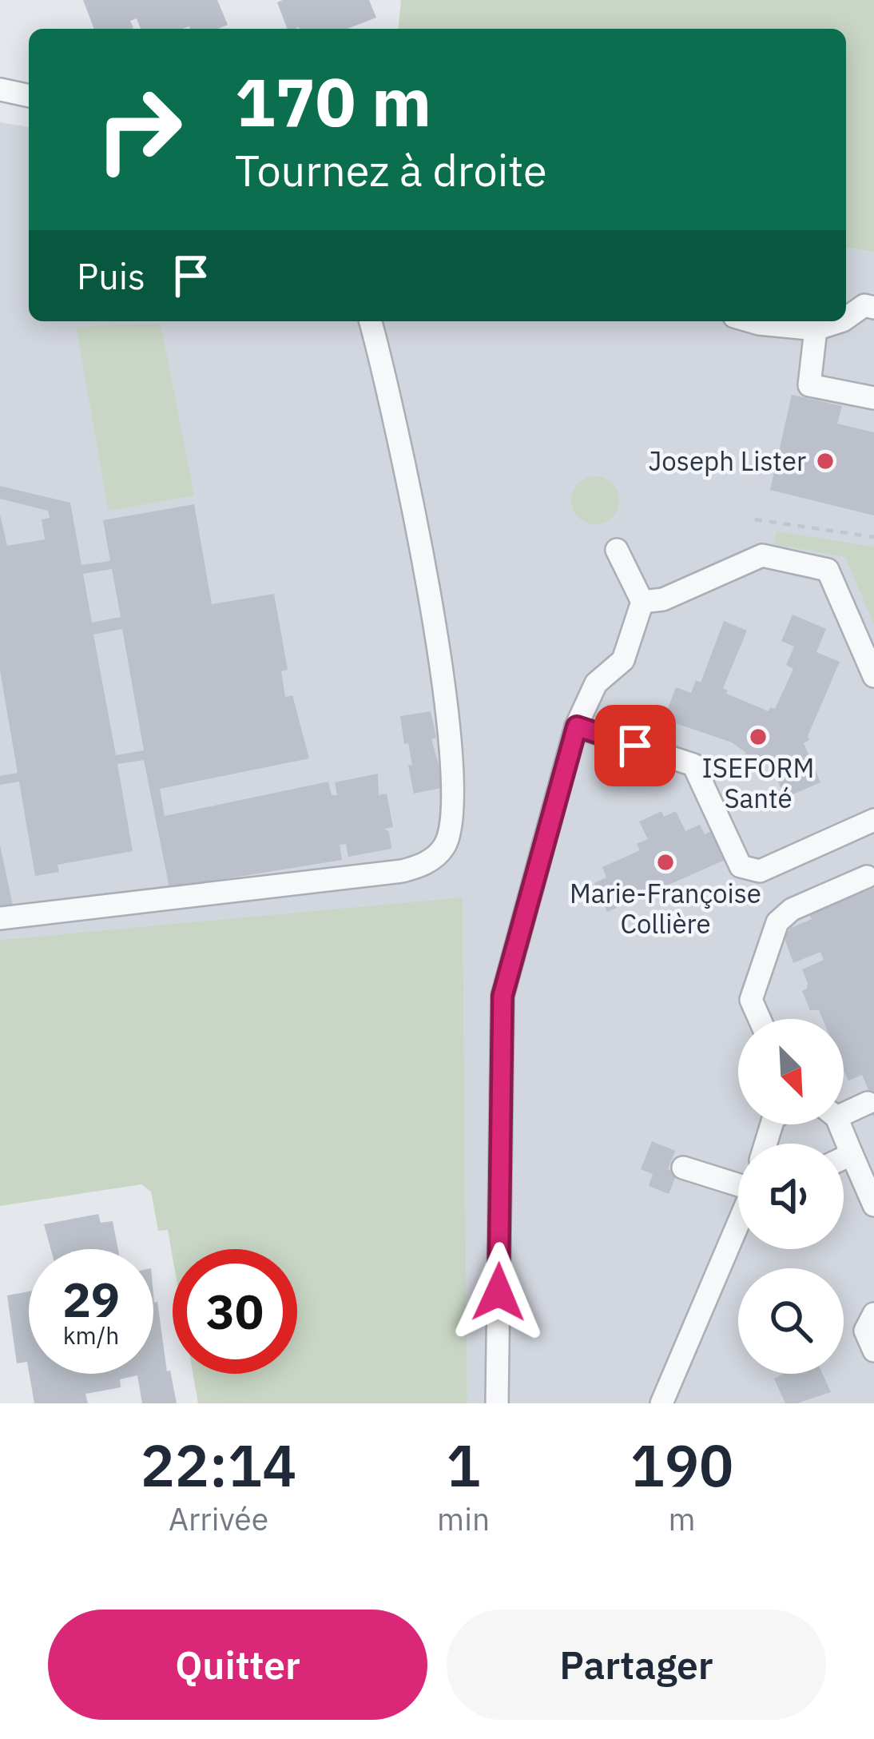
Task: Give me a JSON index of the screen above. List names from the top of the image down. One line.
{"places":["Joseph Lister","ISEFORM Santé","Marie-Françoise Collière"],"north":"bottom right","page":{"turn":["170 m","Tournez à droite"],"then":"Puis","speed":"29 km/h","limit":"30","eta":["22:14","Arrivée","1","min","190","m"],"buttons":["Quitter","Partager"]}}
